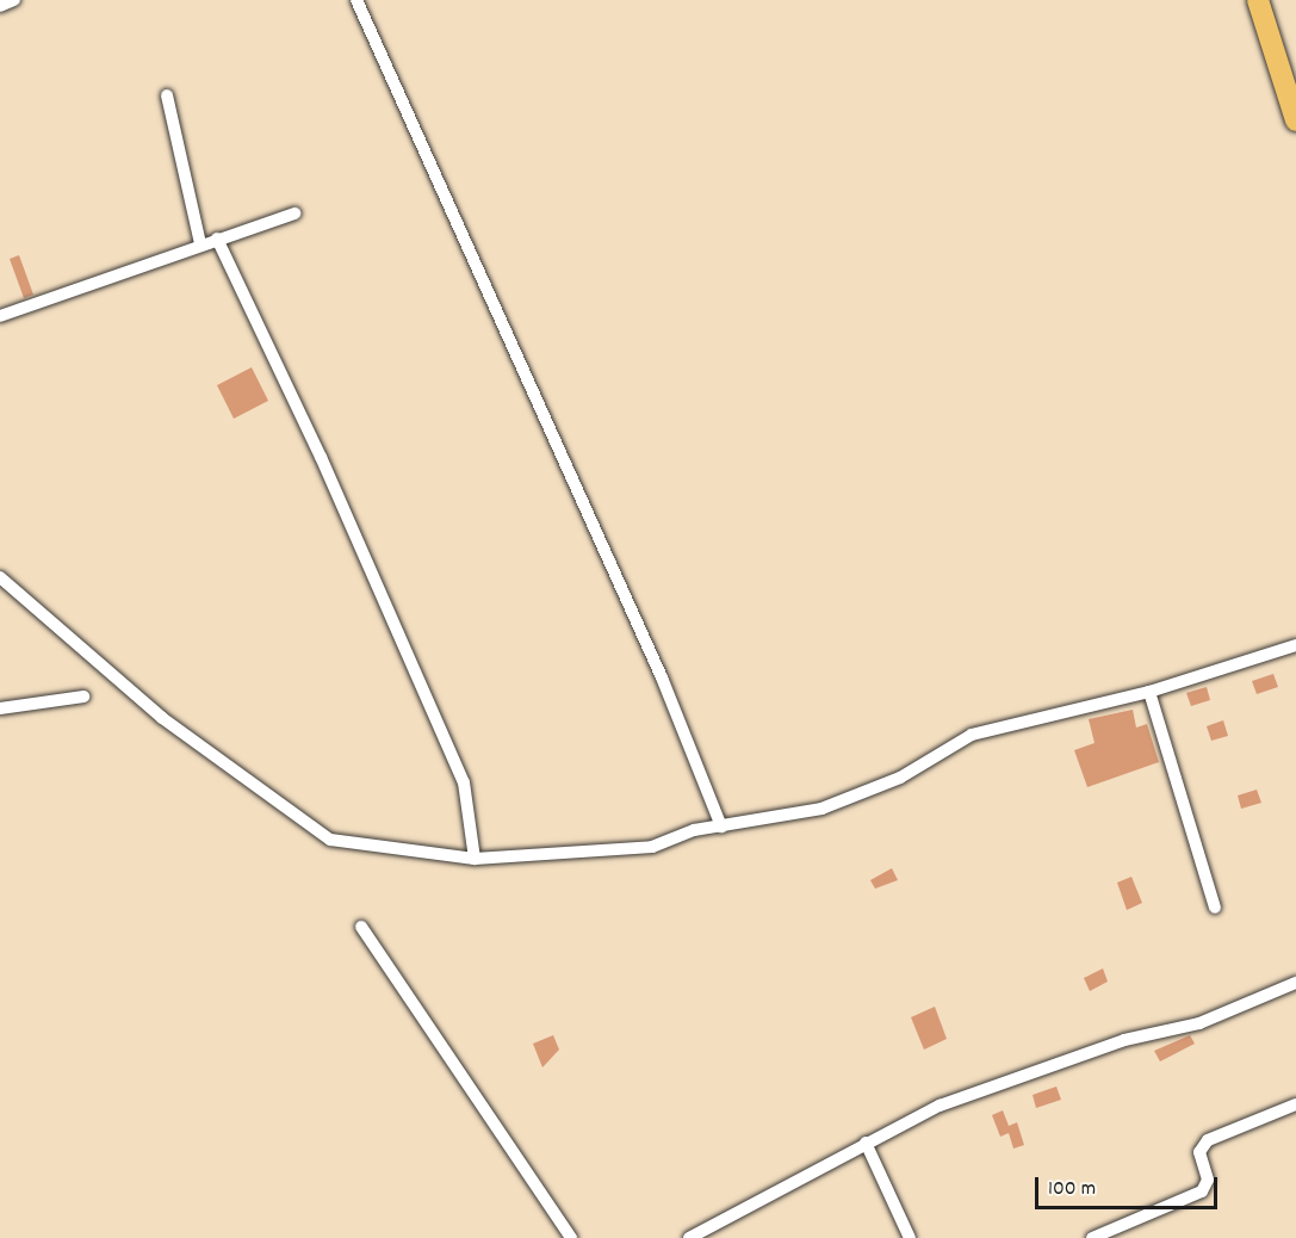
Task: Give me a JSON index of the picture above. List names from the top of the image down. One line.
{"scale_bar":"100 m"}
